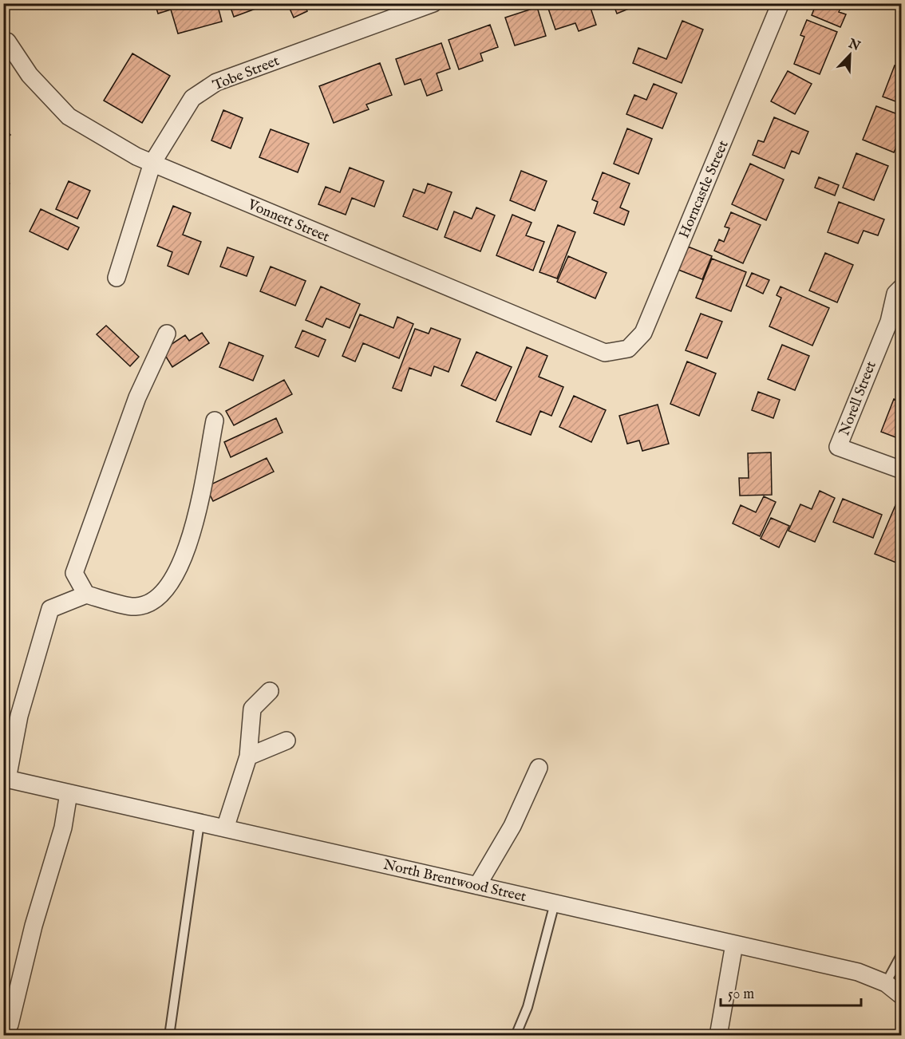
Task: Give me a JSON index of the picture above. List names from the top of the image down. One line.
{"streets":{"street":["Tobe Street","Horncastle Street","Vonnett Street","Norell Street","North Brentwood Street"]},"crossings":[["Tobe Street","Vonnett Street"],["Horncastle Street","Vonnett Street"]],"scale_bar":"50 m","north":"top right"}
